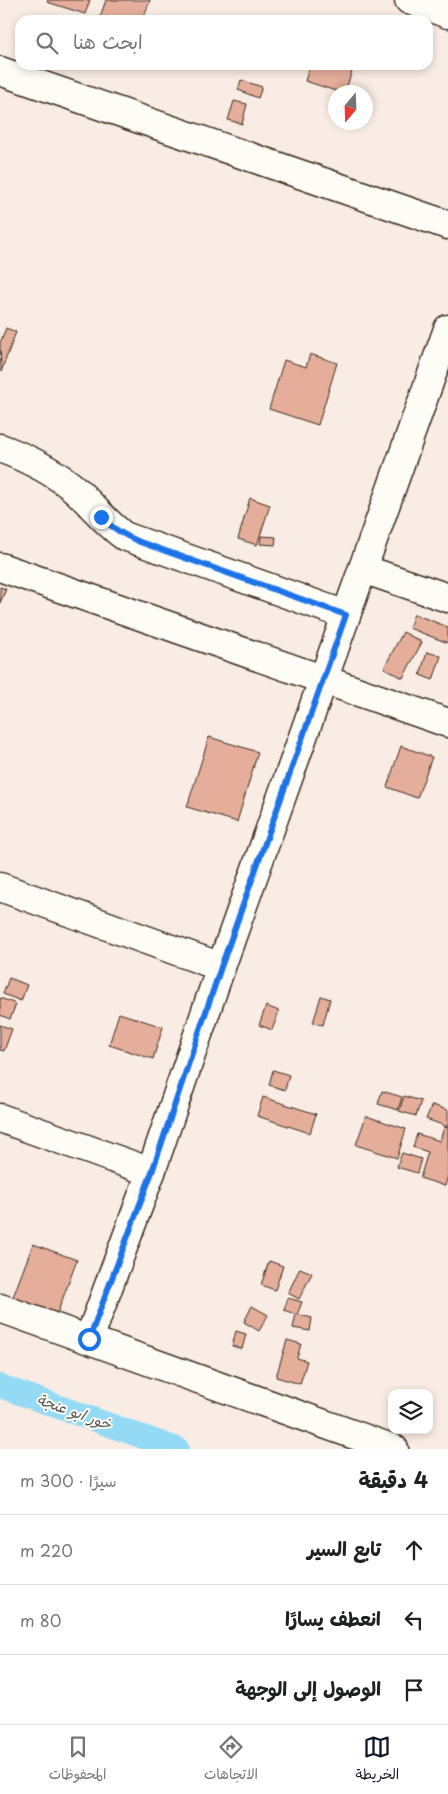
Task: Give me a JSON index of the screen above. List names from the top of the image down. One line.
{"water":["خور ابو عنجة"],"north":"bottom","page":{"search":"ابحث هنا","heading":["4 دقيقة","سيرًا · 300 m"],"list":[["تابع السير","220 m"],["انعطف يسارًا","80 m"],"الوصول إلى الوجهة"],"nav":["الخريطة","الاتجاهات","المحفوظات"]}}
